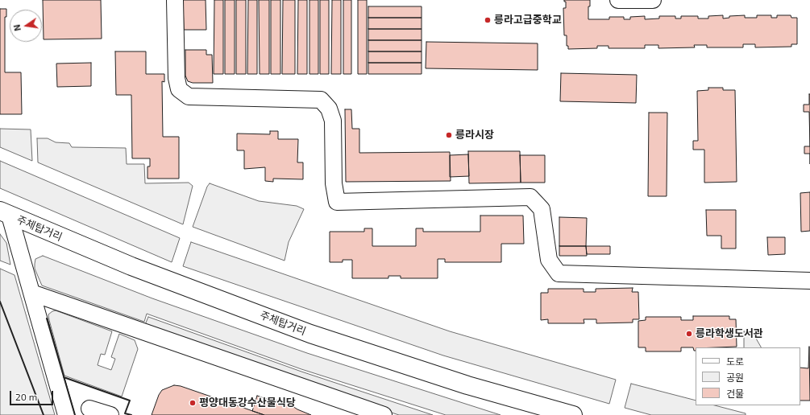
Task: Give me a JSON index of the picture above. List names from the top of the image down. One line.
{"streets":{"main road":["주체탑거리"]},"places":["릉라고급중학교","릉라시장","릉라학생도서관","평양대동강수산물식당"],"legend":["도로","공원","건물"],"scale_bar":"20 m","north":"left"}
